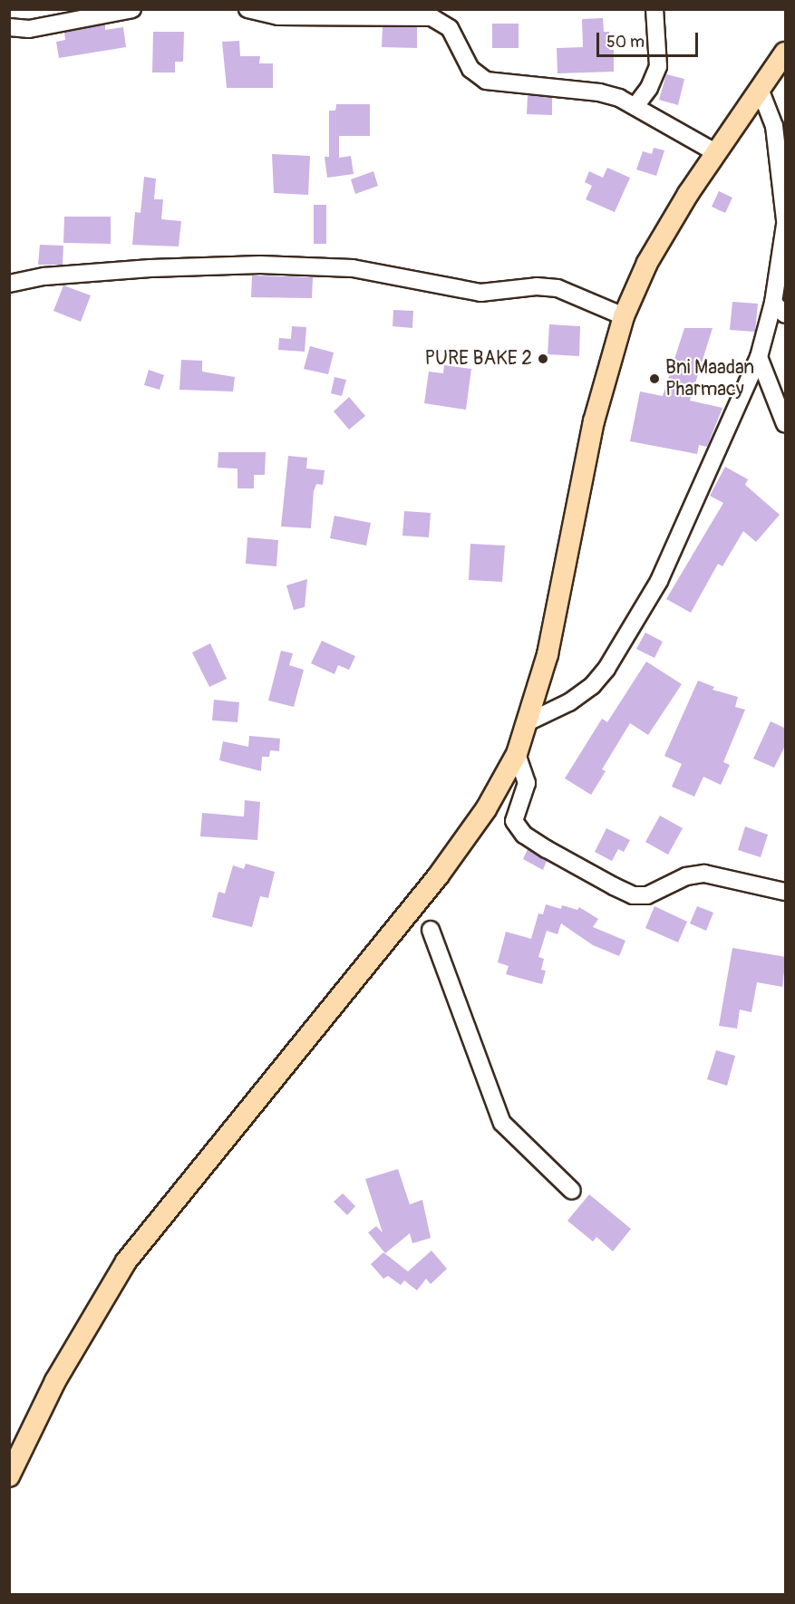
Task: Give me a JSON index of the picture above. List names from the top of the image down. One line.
{"places":["PURE BAKE 2","Bni Maadan Pharmacy"],"scale_bar":"50 m"}
